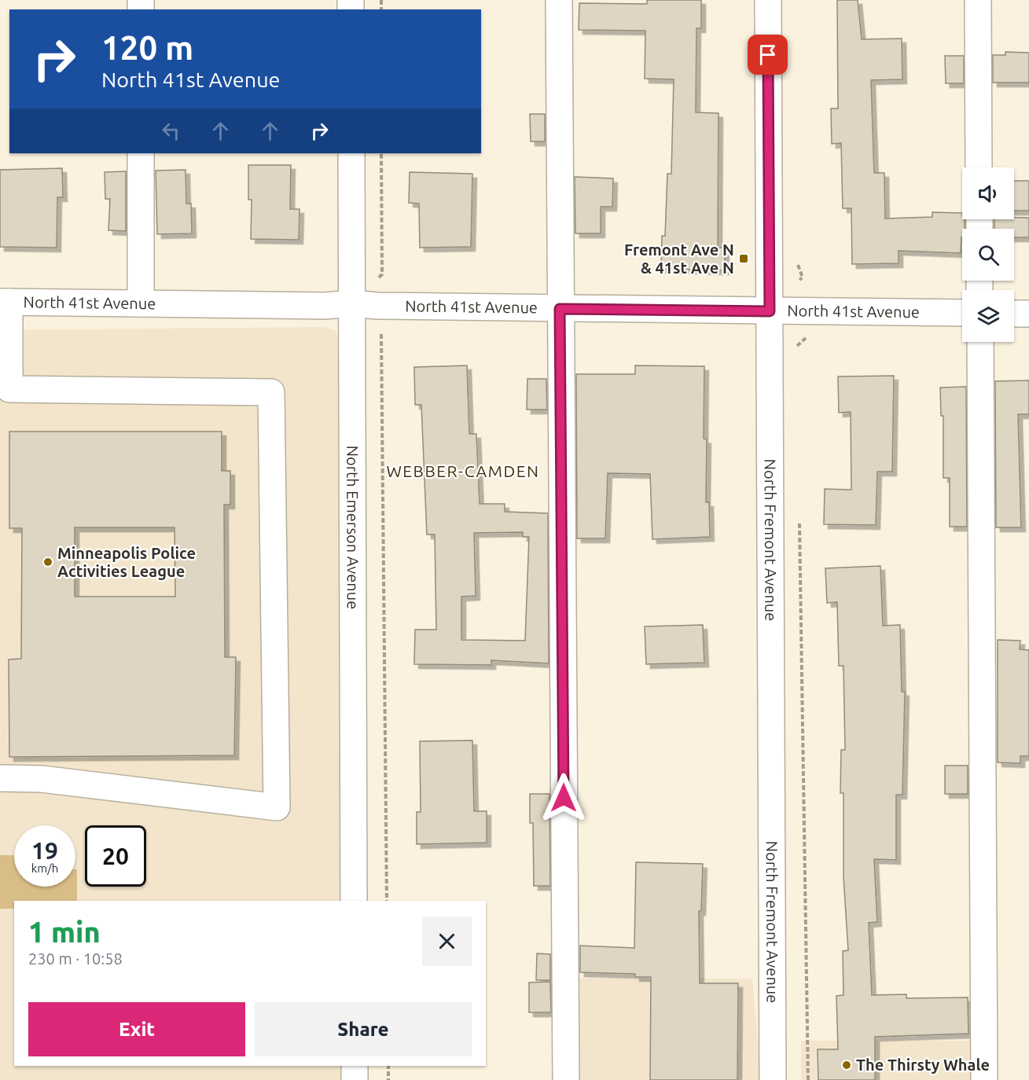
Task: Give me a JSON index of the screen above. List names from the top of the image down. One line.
{"streets":{"street":["North 41st Avenue","North Emerson Avenue","North Fremont Avenue"]},"crossings":[["North 41st Avenue","North Emerson Avenue"],["North 41st Avenue","North Fremont Avenue"]],"districts":["WEBBER-CAMDEN"],"places":{"transit":["Fremont Ave N & 41st Ave N"],"other":["Minneapolis Police Activities League","The Thirsty Whale"]},"page":{"turn":["120 m","North 41st Avenue"],"speed":"19 km/h","limit":"20","heading":["1 min","230 m · 10:58"],"buttons":["Exit","Share"]}}
